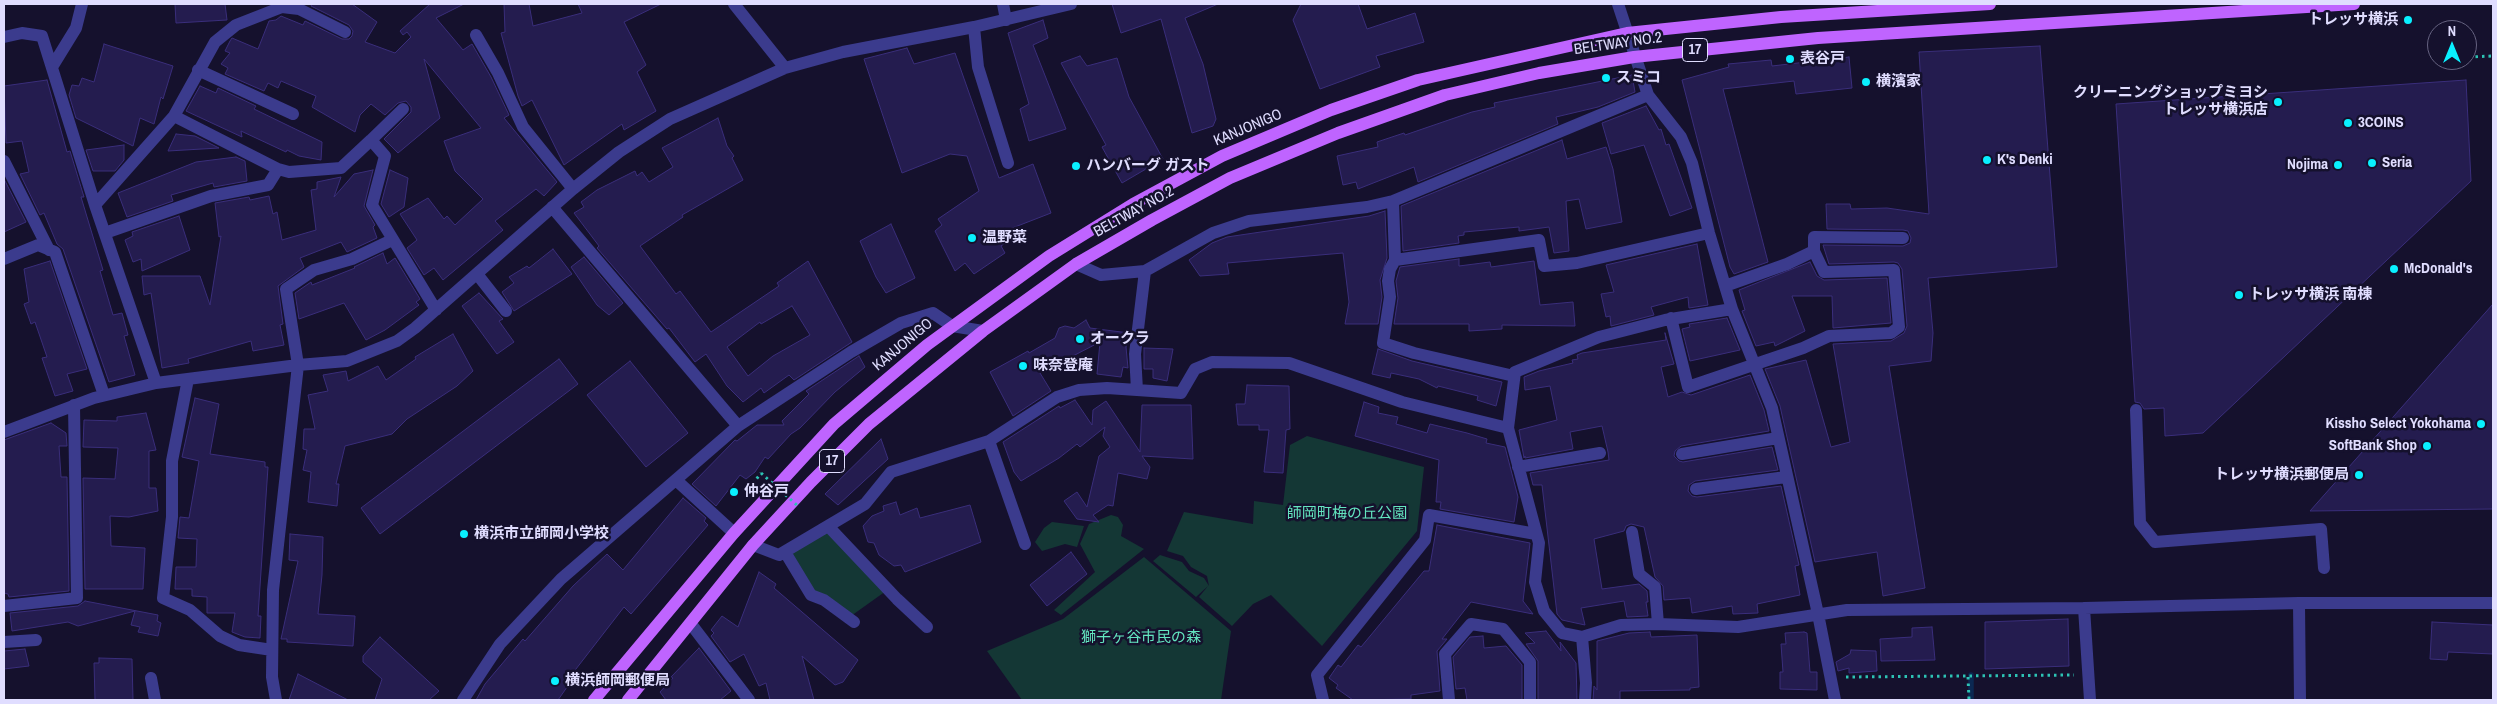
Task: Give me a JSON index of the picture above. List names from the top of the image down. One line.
{"streets":{"main road":["BELTWAY NO.2","17","KANJONIGO"]},"crossings":[["BELTWAY NO.2","17"]],"parks":["師岡町梅の丘公園","獅子ヶ谷市民の森"],"places":["トレッサ横浜","表谷戸","スミコ","横濱家","クリーニングショップミヨシ トレッサ横浜店","3COINS","K's Denki","Seria","Nojima","ハンバーグ ガスト","温野菜","McDonald's","トレッサ横浜 南棟","オークラ","味奈登庵","Kissho Select Yokohama","SoftBank Shop","トレッサ横浜郵便局","仲谷戸","横浜市立師岡小学校","横浜師岡郵便局"],"north":"top"}
